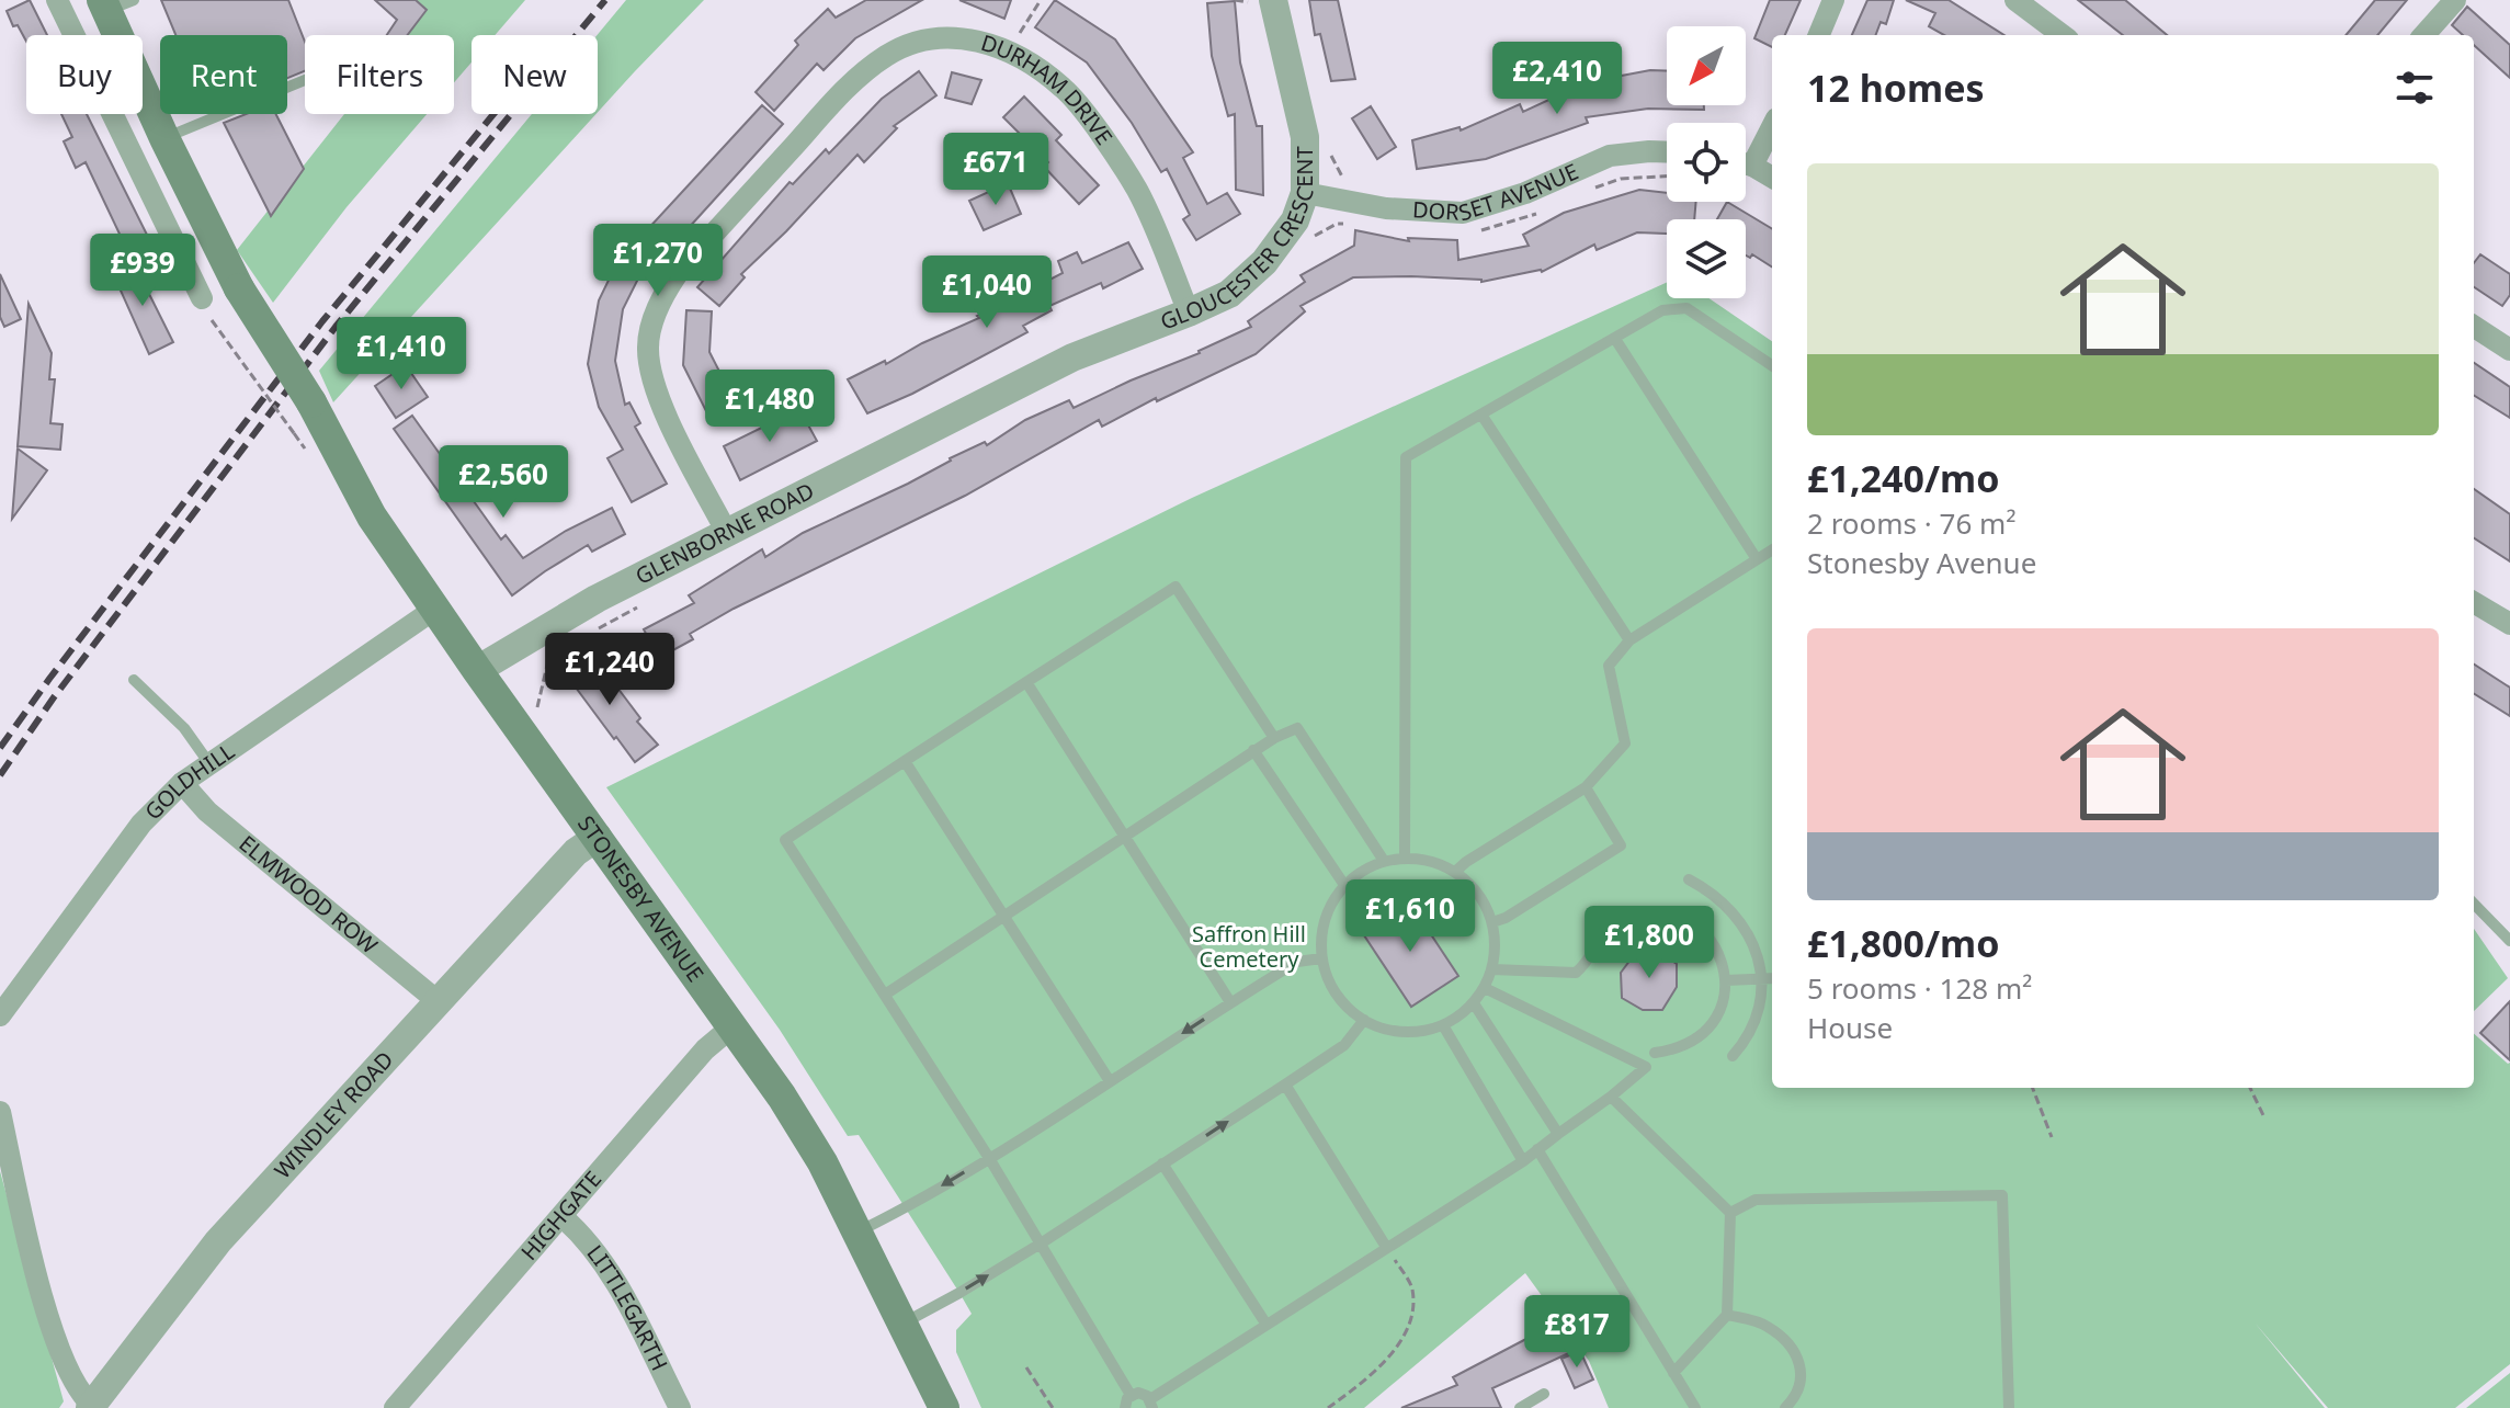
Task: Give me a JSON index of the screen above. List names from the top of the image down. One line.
{"streets":{"main road":["STONESBY AVENUE"],"street":["DURHAM DRIVE","DORSET AVENUE","GLOUCESTER CRESCENT","GLENBORNE ROAD","GOLDHILL","ELMWOOD ROW","WINDLEY ROAD","HIGHGATE","LITTLEGARTH"]},"crossings":[["DURHAM DRIVE","GLOUCESTER CRESCENT"],["DURHAM DRIVE","GLENBORNE ROAD"],["DORSET AVENUE","GLOUCESTER CRESCENT"],["GLOUCESTER CRESCENT","GLENBORNE ROAD"],["GLENBORNE ROAD","STONESBY AVENUE"],["GOLDHILL","ELMWOOD ROW"],["GOLDHILL","STONESBY AVENUE"],["ELMWOOD ROW","WINDLEY ROAD"],["STONESBY AVENUE","WINDLEY ROAD"],["STONESBY AVENUE","HIGHGATE"],["HIGHGATE","LITTLEGARTH"]],"parks":["Saffron Hill Cemetery"],"north":"bottom left","page":{"chip":["Buy","Rent","Filters","New"],"heading":"12 homes","price":["£2,410","£671","£1,270","£939","£1,040","£1,410","£1,480","£2,560","£1,240","£1,610","£1,800","£817"],"list":[{"name":"£1,240/mo","note":"2 rooms · 76 m² · Stonesby Avenue"},{"name":"£1,800/mo","note":"5 rooms · 128 m² · House"}]}}
